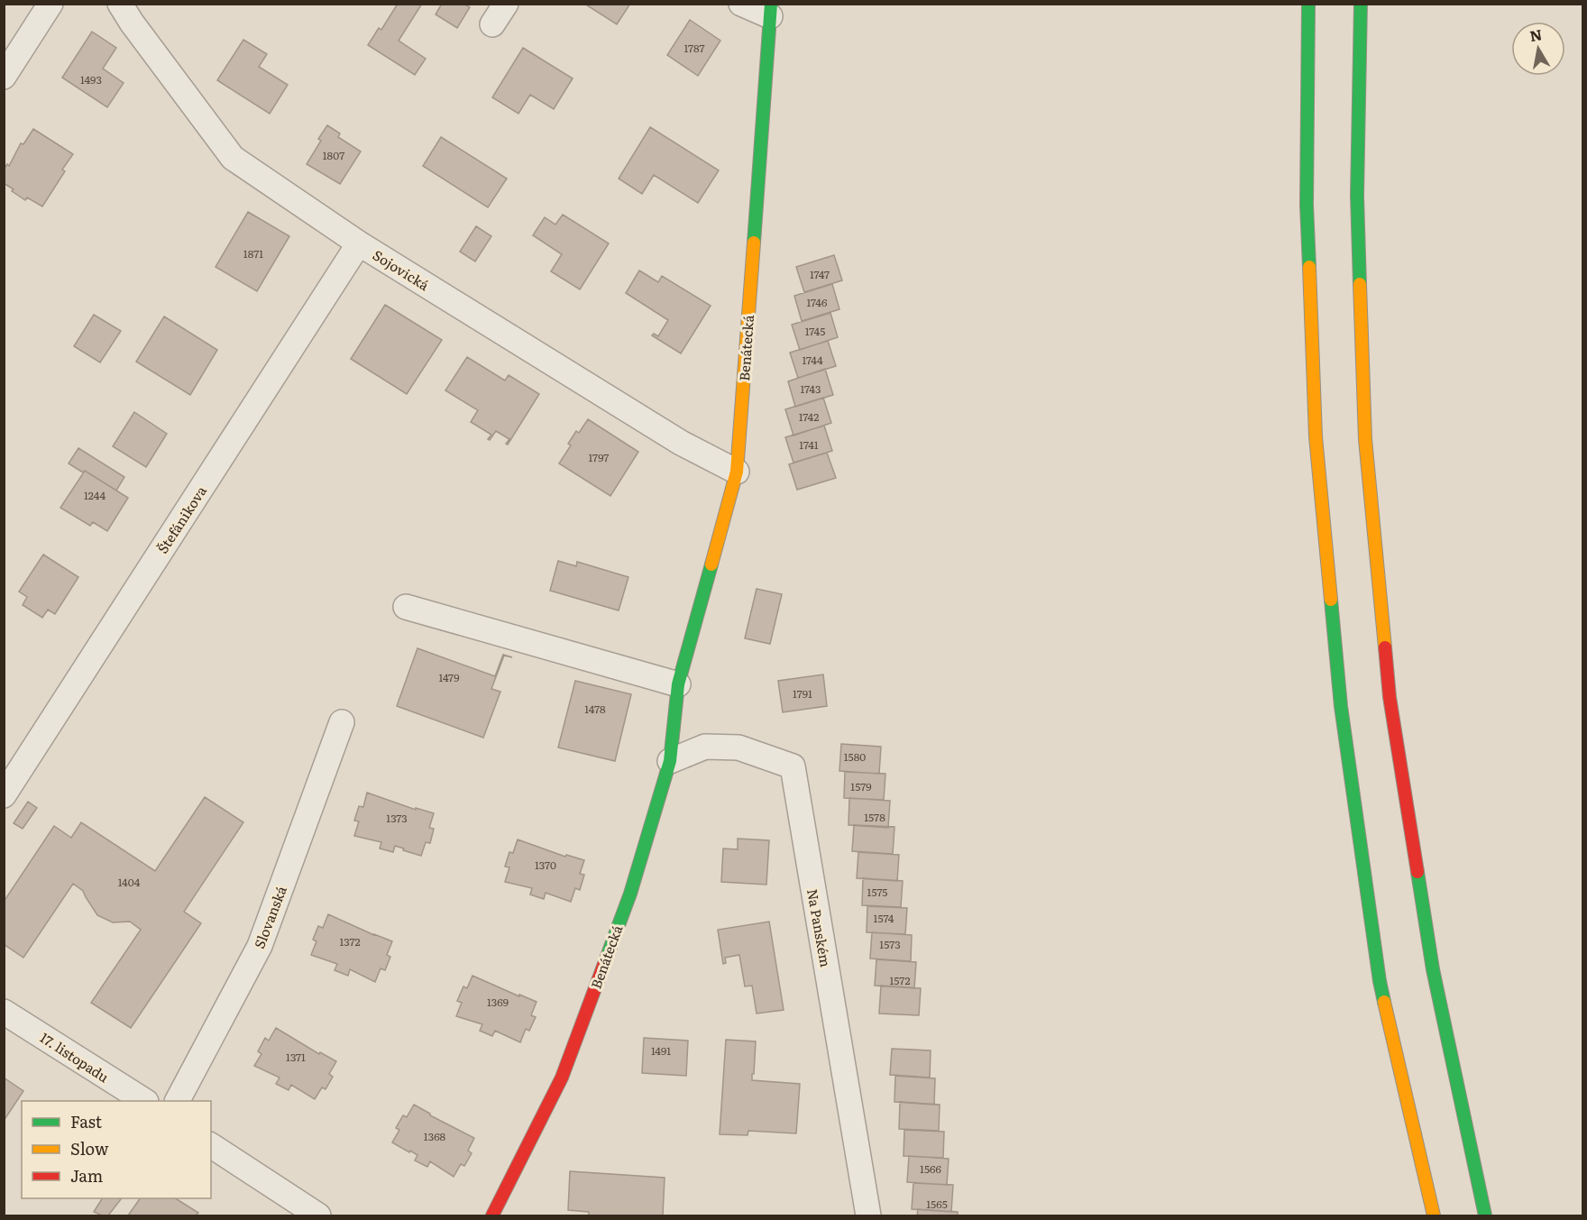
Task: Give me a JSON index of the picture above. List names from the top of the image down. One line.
{"streets":{"main road":["Benátecká"],"street":["Sojovická","Štefánikova","Slovanská","Na Panském","17. listopadu"]},"crossings":[["Sojovická","Benátecká"],["Sojovická","Štefánikova"],["Benátecká","Na Panském"]],"house_numbers":["1787","1493","1807","1871","1747","1746","1745","1744","1743","1742","1741","1797","1244","1479","1791","1478","1580","1579","1578","1373","1370","1404","1575","1574","1372","1573","1572","1369","1491","1371","1368","1566","1565"],"legend":["Fast","Slow","Jam"],"north":"top"}
